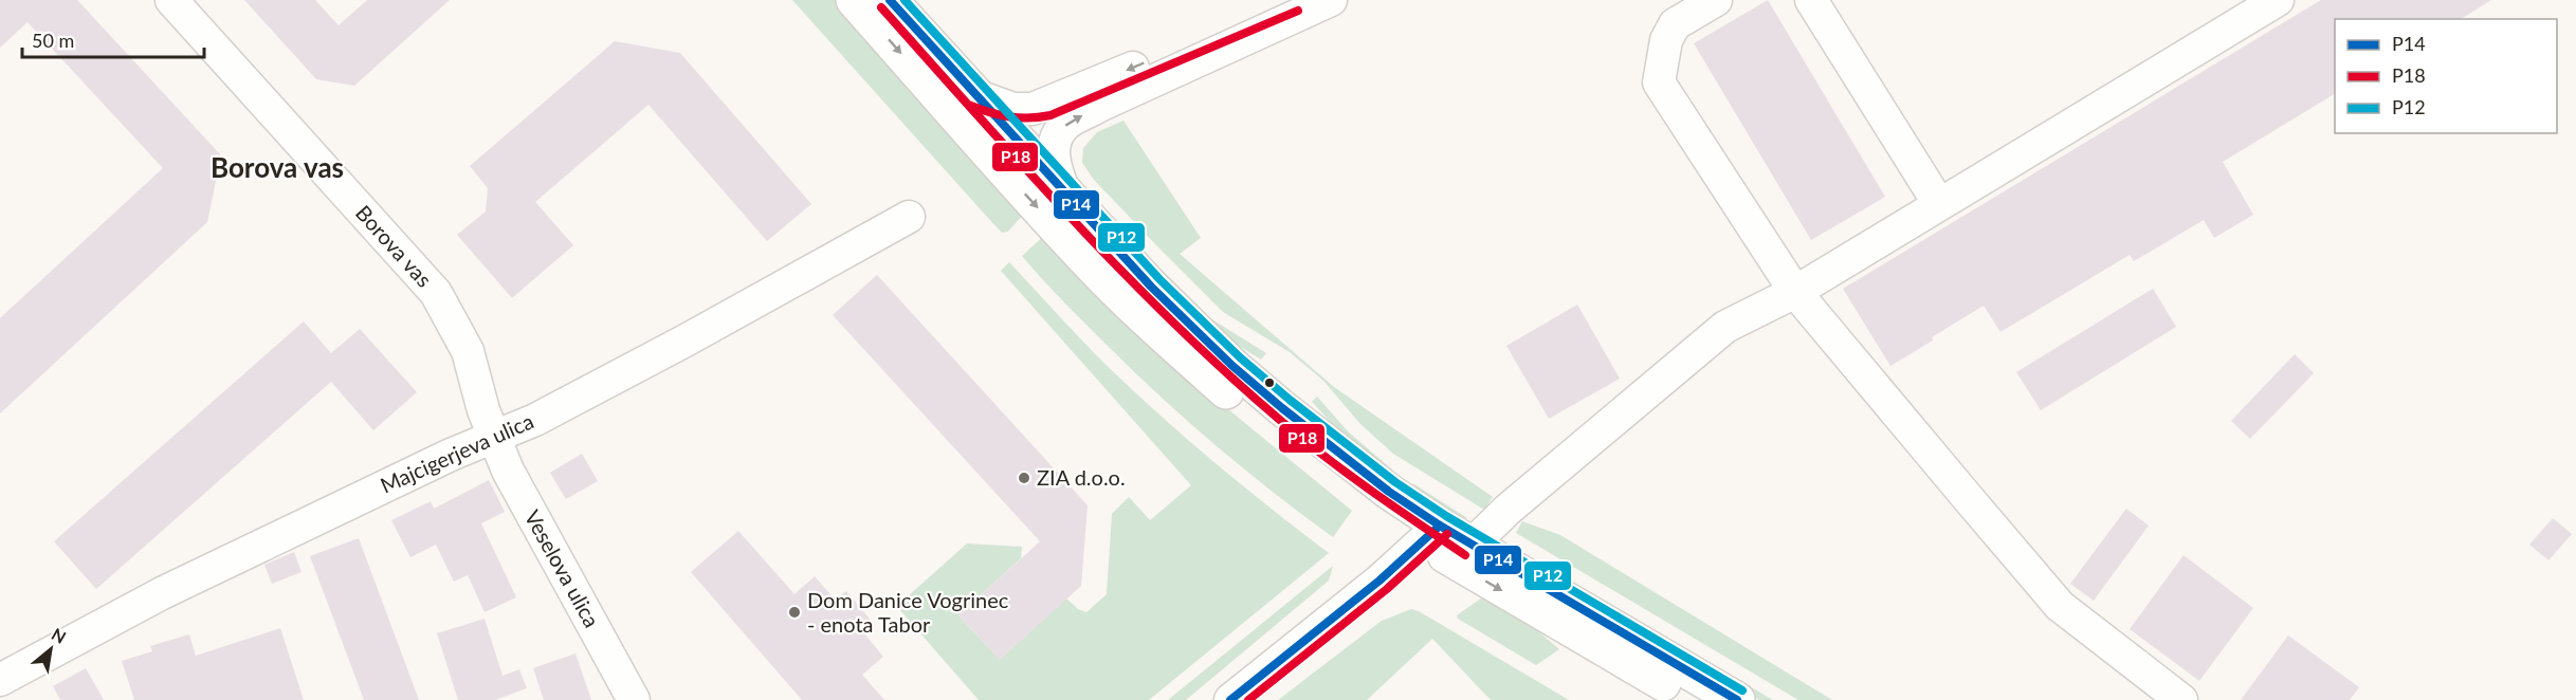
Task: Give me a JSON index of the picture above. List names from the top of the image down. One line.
{"streets":{"street":["Borova vas","Majcigerjeva ulica","Veselova ulica"]},"crossings":[["Borova vas","Majcigerjeva ulica"],["Borova vas","Veselova ulica"],["Majcigerjeva ulica","Veselova ulica"]],"districts":["Borova vas"],"places":["ZIA d.o.o.","Dom Danice Vogrinec - enota Tabor"],"lines":["transit line P14","transit line P12","transit line P18"],"legend":["P14","P18","P12"],"scale_bar":"50 m","north":"top right"}
